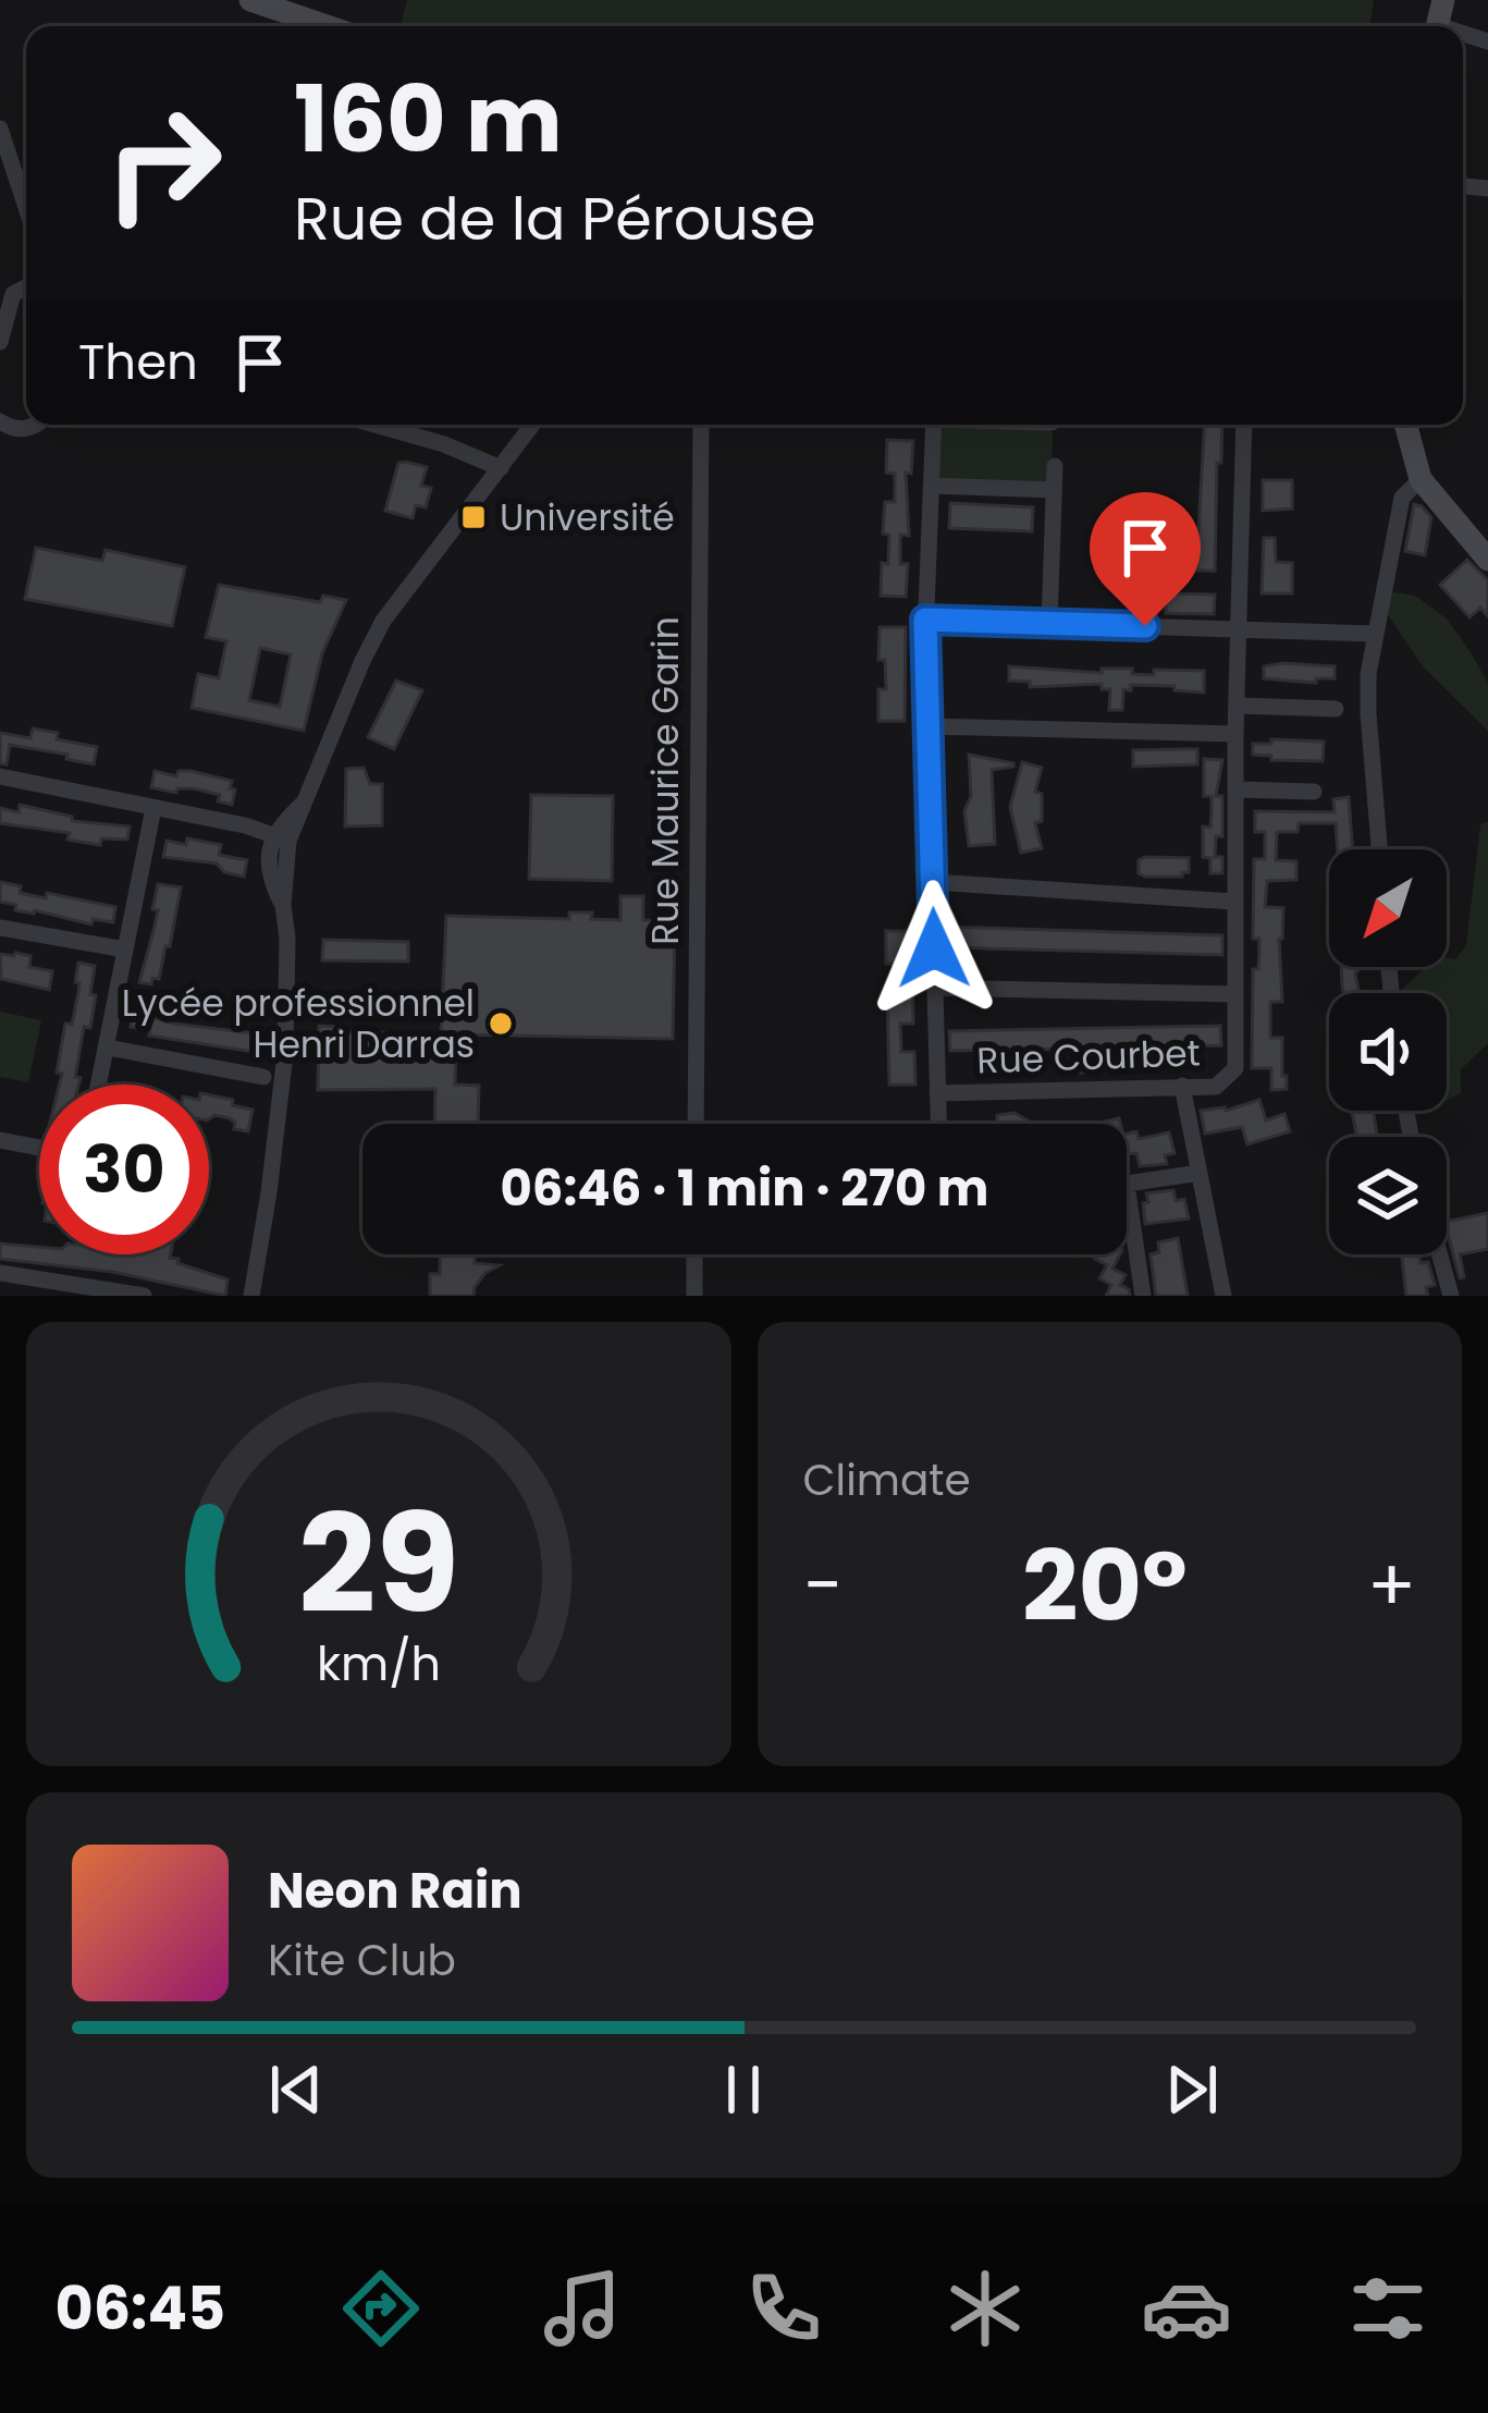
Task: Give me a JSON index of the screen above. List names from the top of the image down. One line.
{"streets":{"street":["Rue Maurice Garin","Rue Courbet"]},"places":{"transit":["Université"],"other":["Lycée professionnel Henri Darras"]},"north":"bottom left","page":{"turn":["160 m","Rue de la Pérouse"],"then":"Then","limit":"30","trip":"06:46 · 1 min · 270 m","tile":"Climate","heat":["−","20°","+"],"song":["Neon Rain","Kite Club"],"tabs":"06:45","gauge":["29","km/h"]}}
